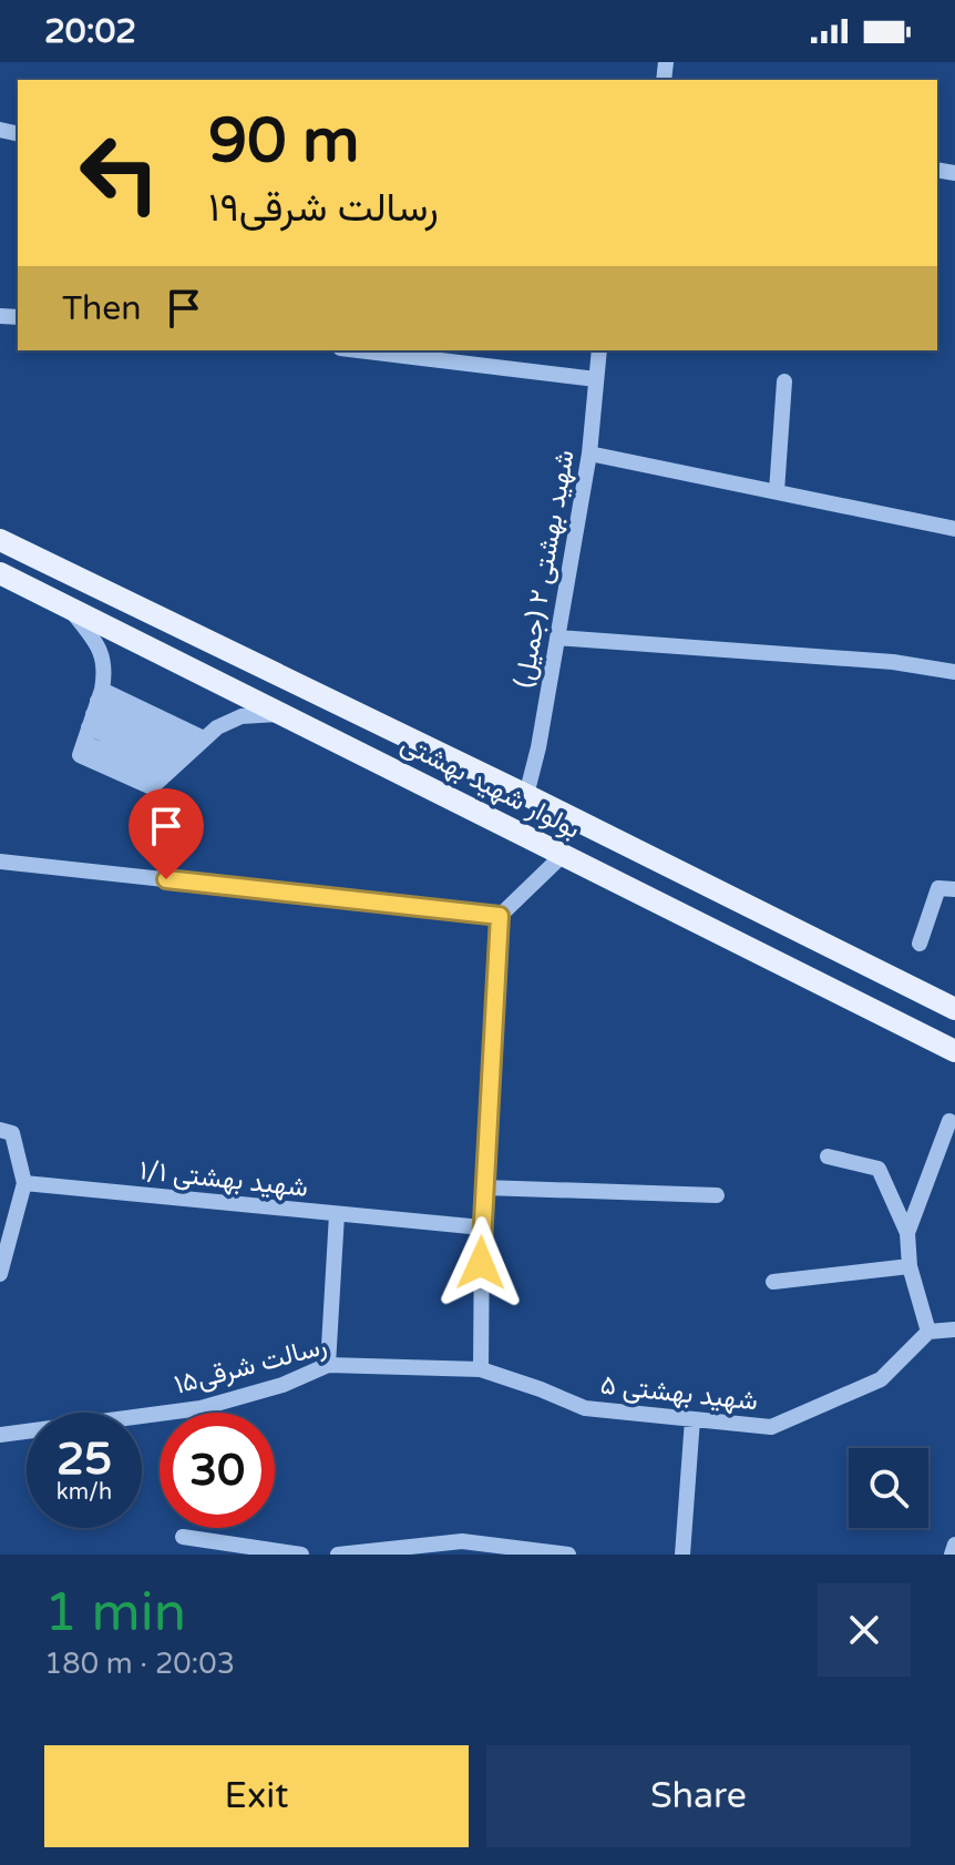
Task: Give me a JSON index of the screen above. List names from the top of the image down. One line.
{"streets":{"main road":["بولوار شهید بهشتی"],"street":["شهید بهشتی ۲ (جمیل)","شهید بهشتی ۱/۱","رسالت شرقی۱۵","شهید بهشتی ۵"]},"crossings":[["شهید بهشتی ۲ (جمیل)","بولوار شهید بهشتی"],["رسالت شرقی۱۵","شهید بهشتی ۵"]],"page":{"status":"20:02","turn":["90 m","رسالت شرقی۱۹"],"then":"Then","speed":"25 km/h","limit":"30","heading":["1 min","180 m · 20:03"],"buttons":["Exit","Share"]}}
